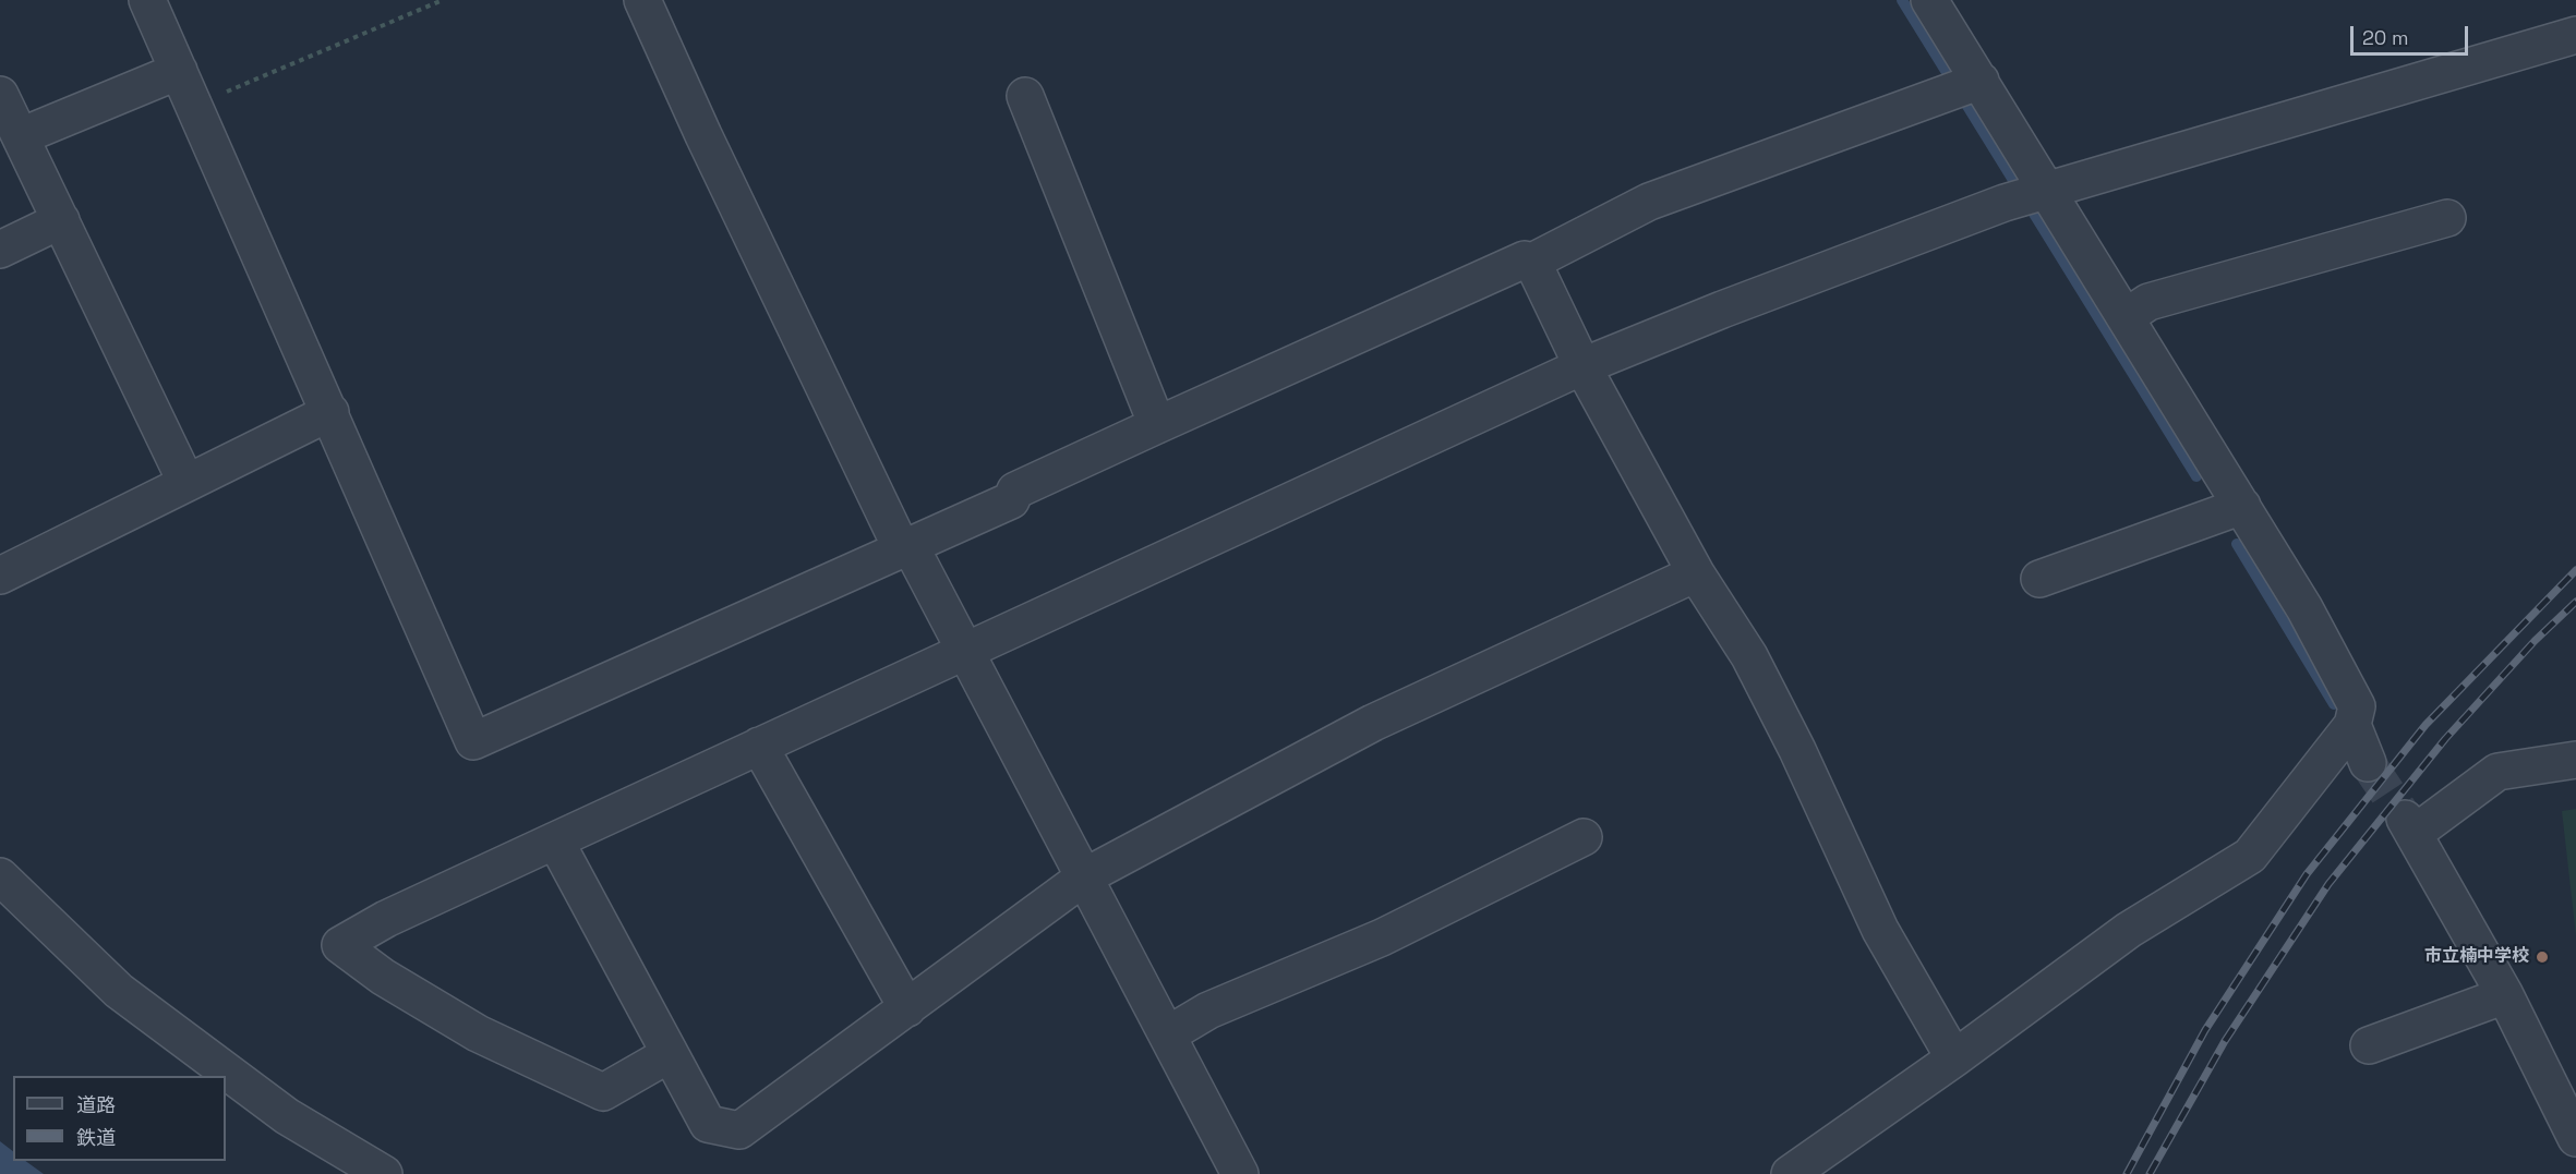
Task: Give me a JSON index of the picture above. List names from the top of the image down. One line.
{"places":["市立楠中学校"],"legend":["道路","鉄道"],"scale_bar":"20 m"}
